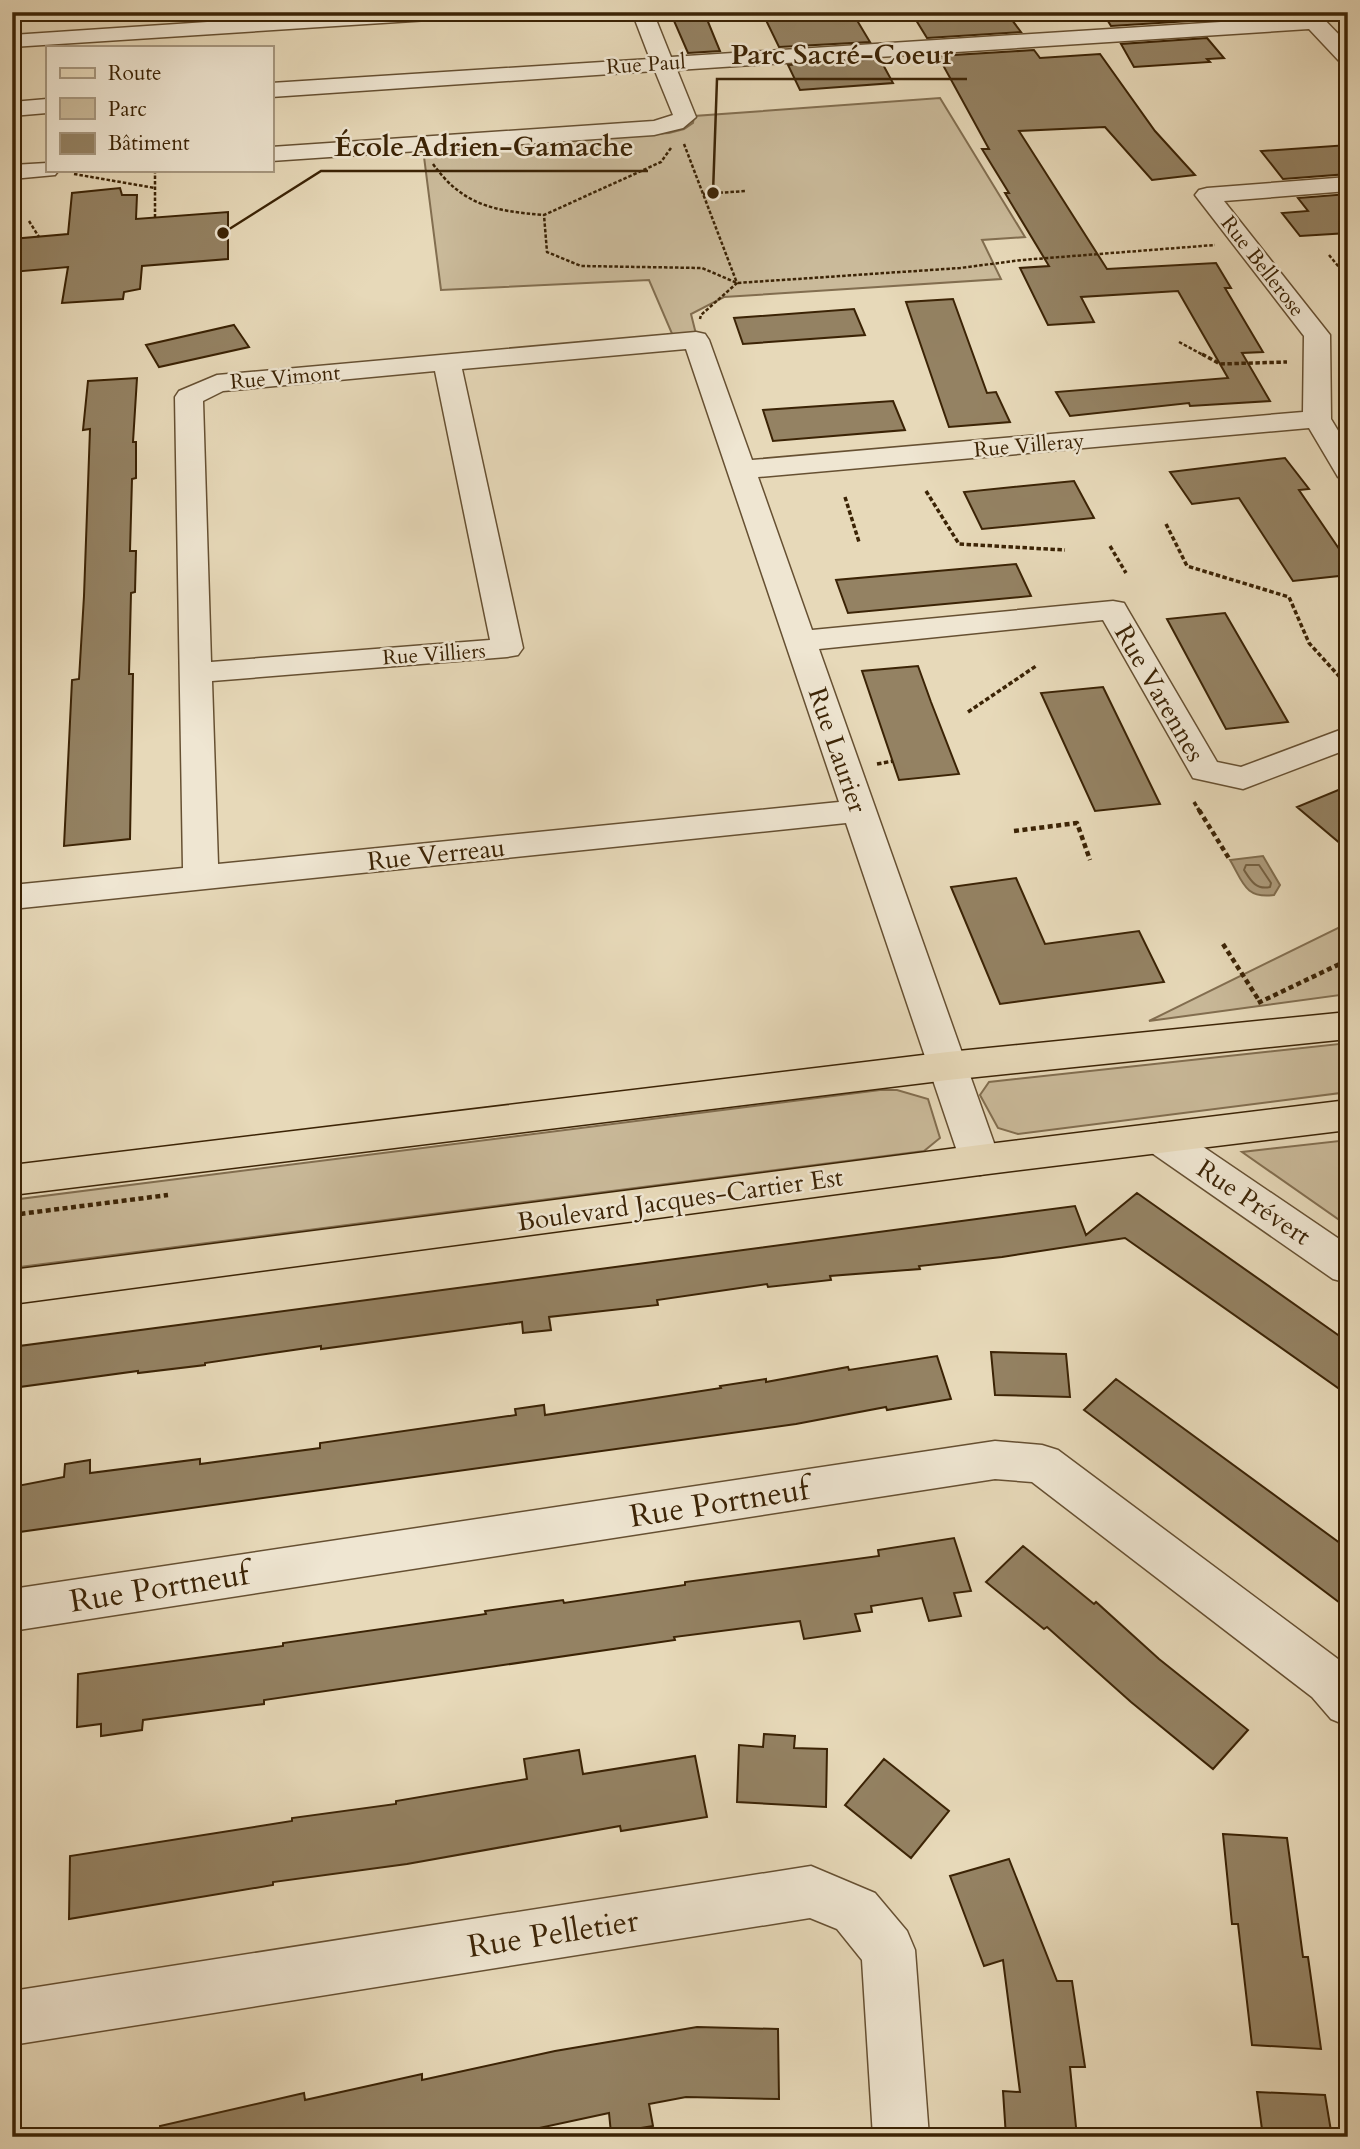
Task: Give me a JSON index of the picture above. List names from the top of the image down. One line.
{"streets":{"main road":["Boulevard Jacques-Cartier Est"],"street":["Rue Paul","Rue Bellerose","Rue Vimont","Rue Villeray","Rue Villiers","Rue Varennes","Rue Laurier","Rue Verreau","Rue Prévert","Rue Portneuf","Rue Pelletier"]},"crossings":[["Rue Bellerose","Rue Villeray"],["Rue Vimont","Rue Villiers"],["Rue Vimont","Rue Laurier"],["Rue Vimont","Rue Verreau"],["Rue Villeray","Rue Laurier"],["Rue Varennes","Rue Laurier"],["Rue Laurier","Rue Verreau"],["Rue Laurier","Boulevard Jacques-Cartier Est"],["Boulevard Jacques-Cartier Est","Rue Prévert"]],"places":["Parc Sacré-Coeur","École Adrien-Gamache"],"legend":["Route","Parc","Bâtiment"]}
